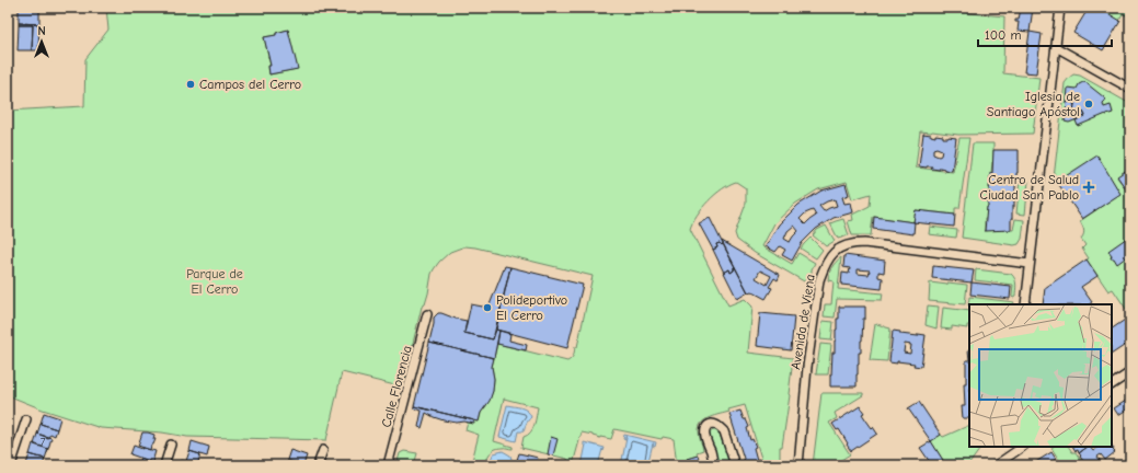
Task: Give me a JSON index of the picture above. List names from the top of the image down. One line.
{"streets":{"street":["Avenida de Viena","Calle Florencia"]},"parks":["Parque de El Cerro"],"places":{"other":["Campos del Cerro","Iglesia de Santiago Apóstol","Polideportivo El Cerro"],"health":["Centro de Salud Ciudad San Pablo"]},"house_numbers":["7"],"scale_bar":"100 m","north":"top"}
